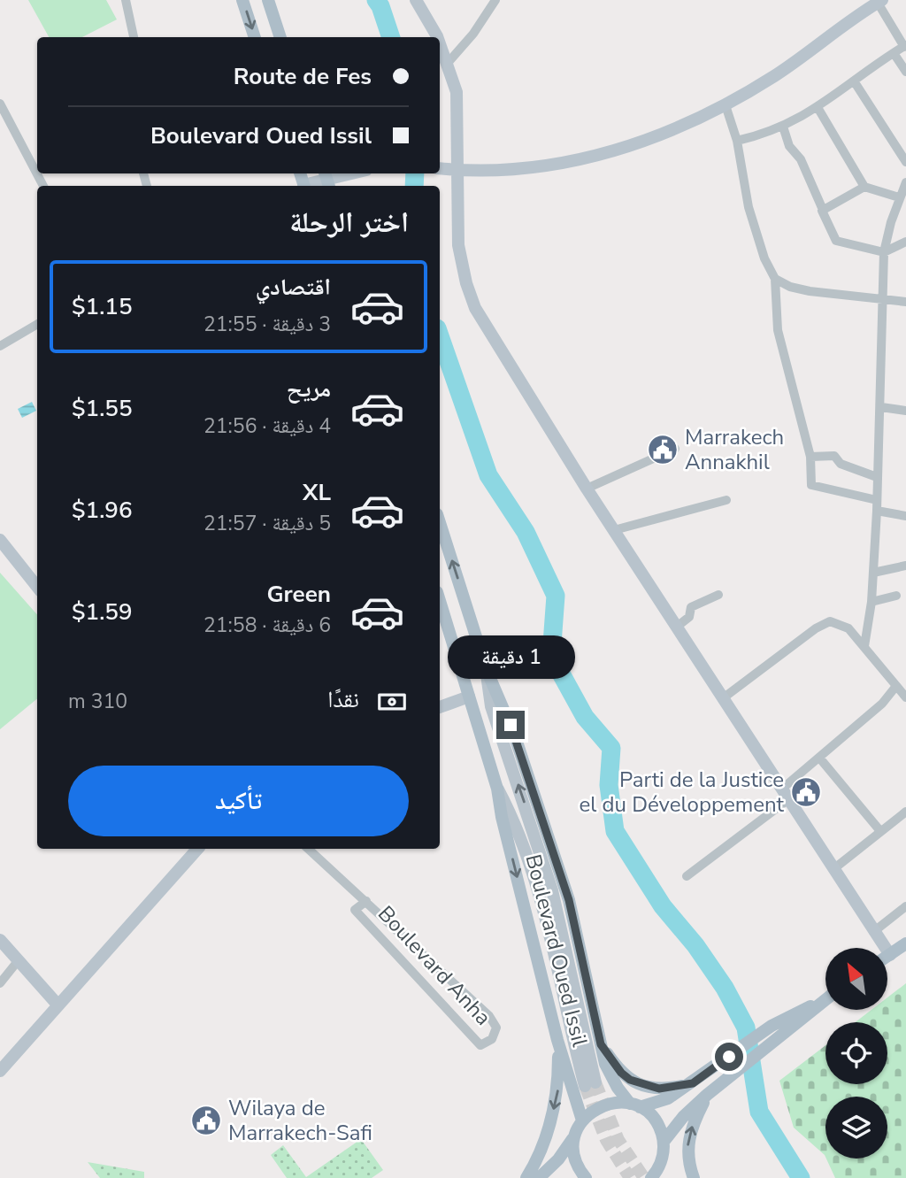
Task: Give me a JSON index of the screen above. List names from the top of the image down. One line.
{"streets":{"main road":["Boulevard Oued Issil"],"street":["Boulevard Anha"]},"places":{"public building":["Marrakech Annakhil","Parti de la Justice el du Développement","Wilaya de Marrakech-Safi"]},"north":"top left","page":{"banner":["Route de Fes","Boulevard Oued Issil"],"heading":"اختر الرحلة","list":[{"name":"اقتصادي","note":"3 دقيقة · 21:55","value":"$1.15"},{"name":"مريح","note":"4 دقيقة · 21:56","value":"$1.55"},{"name":"XL","note":"5 دقيقة · 21:57","value":"$1.96"},{"name":"Green","note":"6 دقيقة · 21:58","value":"$1.59"}],"bubble":"1 دقيقة","pay":["نقدًا","310 m"],"buttons":"تأكيد"}}
